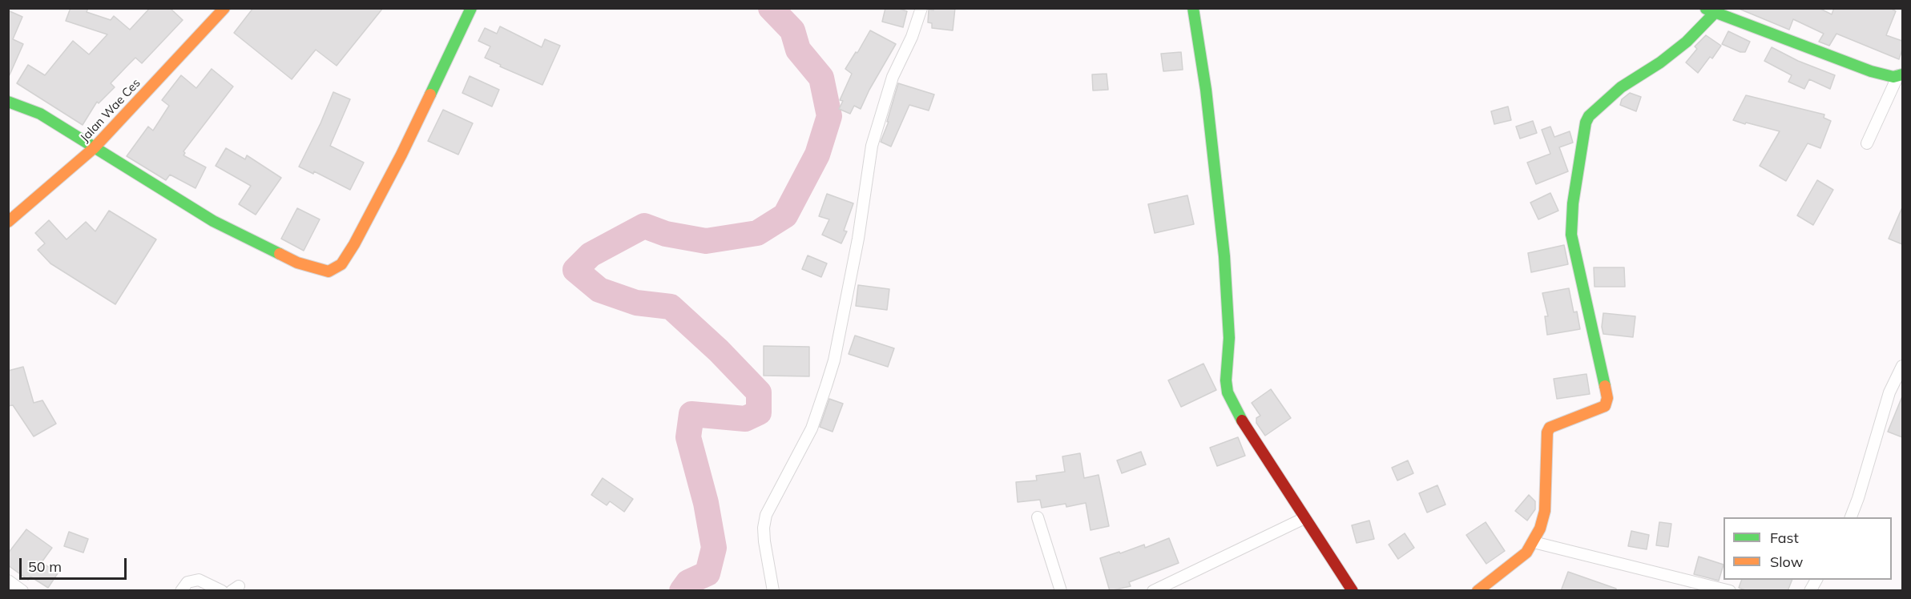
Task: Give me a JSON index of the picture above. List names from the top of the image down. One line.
{"streets":{"main road":["Jalan Wae Ces"]},"legend":["Fast","Slow"],"scale_bar":"50 m"}
